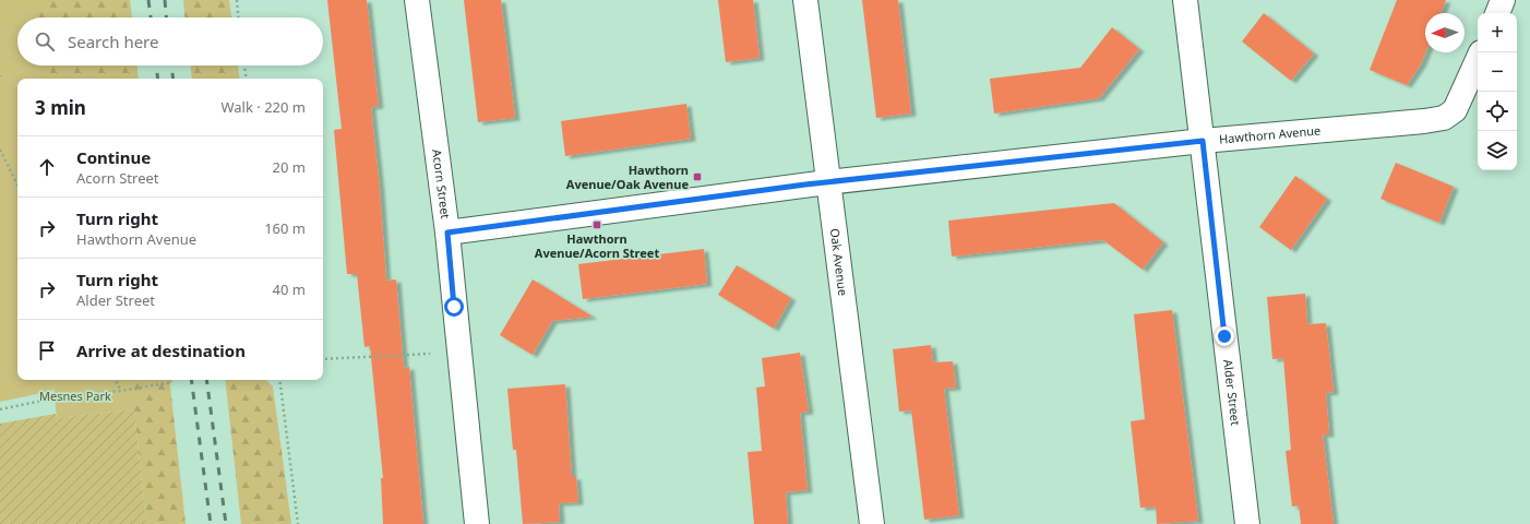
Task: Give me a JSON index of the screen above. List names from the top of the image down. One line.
{"streets":{"street":["Hawthorn Avenue","Acorn Street","Oak Avenue","Alder Street"]},"crossings":[["Hawthorn Avenue","Acorn Street"],["Hawthorn Avenue","Oak Avenue"],["Hawthorn Avenue","Alder Street"]],"parks":["Mesnes Park"],"places":{"transit":["Hawthorn Avenue/Oak Avenue","Hawthorn Avenue/Acorn Street"]},"north":"left","page":{"map_buttons":["+","−"],"search":"Search here","heading":["3 min","Walk · 220 m"],"list":[["Continue","Acorn Street","20 m"],["Turn right","Hawthorn Avenue","160 m"],["Turn right","Alder Street","40 m"],"Arrive at destination"]}}
